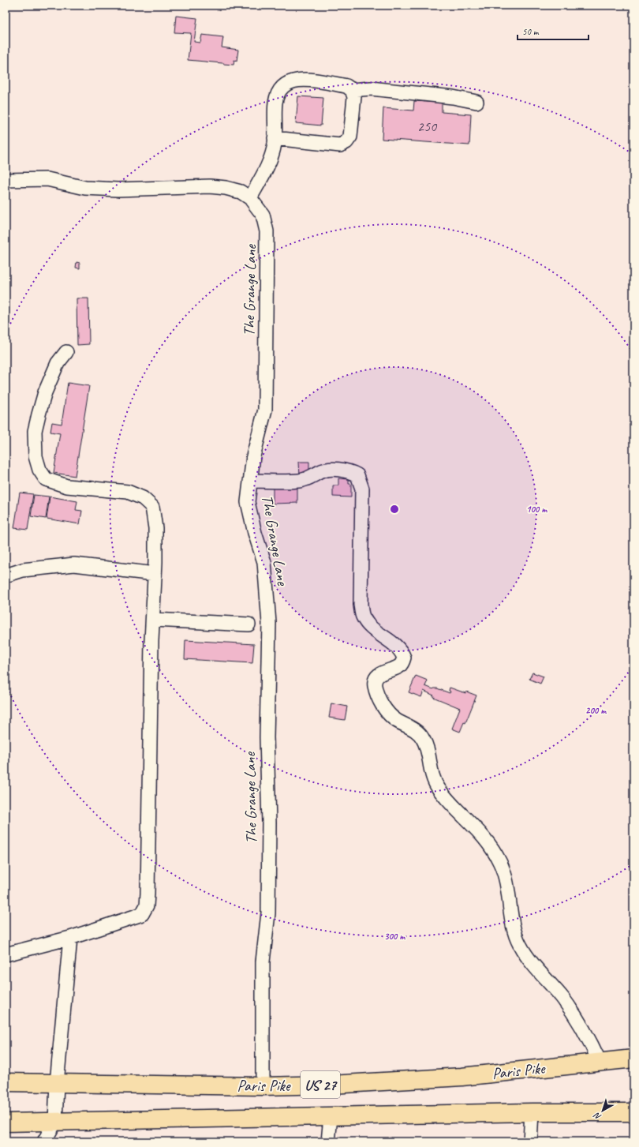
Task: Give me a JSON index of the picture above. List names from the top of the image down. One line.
{"streets":{"highway":["Paris Pike","US 27"],"street":["The Grange Lane"]},"crossings":[["The Grange Lane","Paris Pike"]],"house_numbers":["250"],"scale_bar":"50 m","north":"bottom left","rings":["100 m","200 m","300 m"]}
